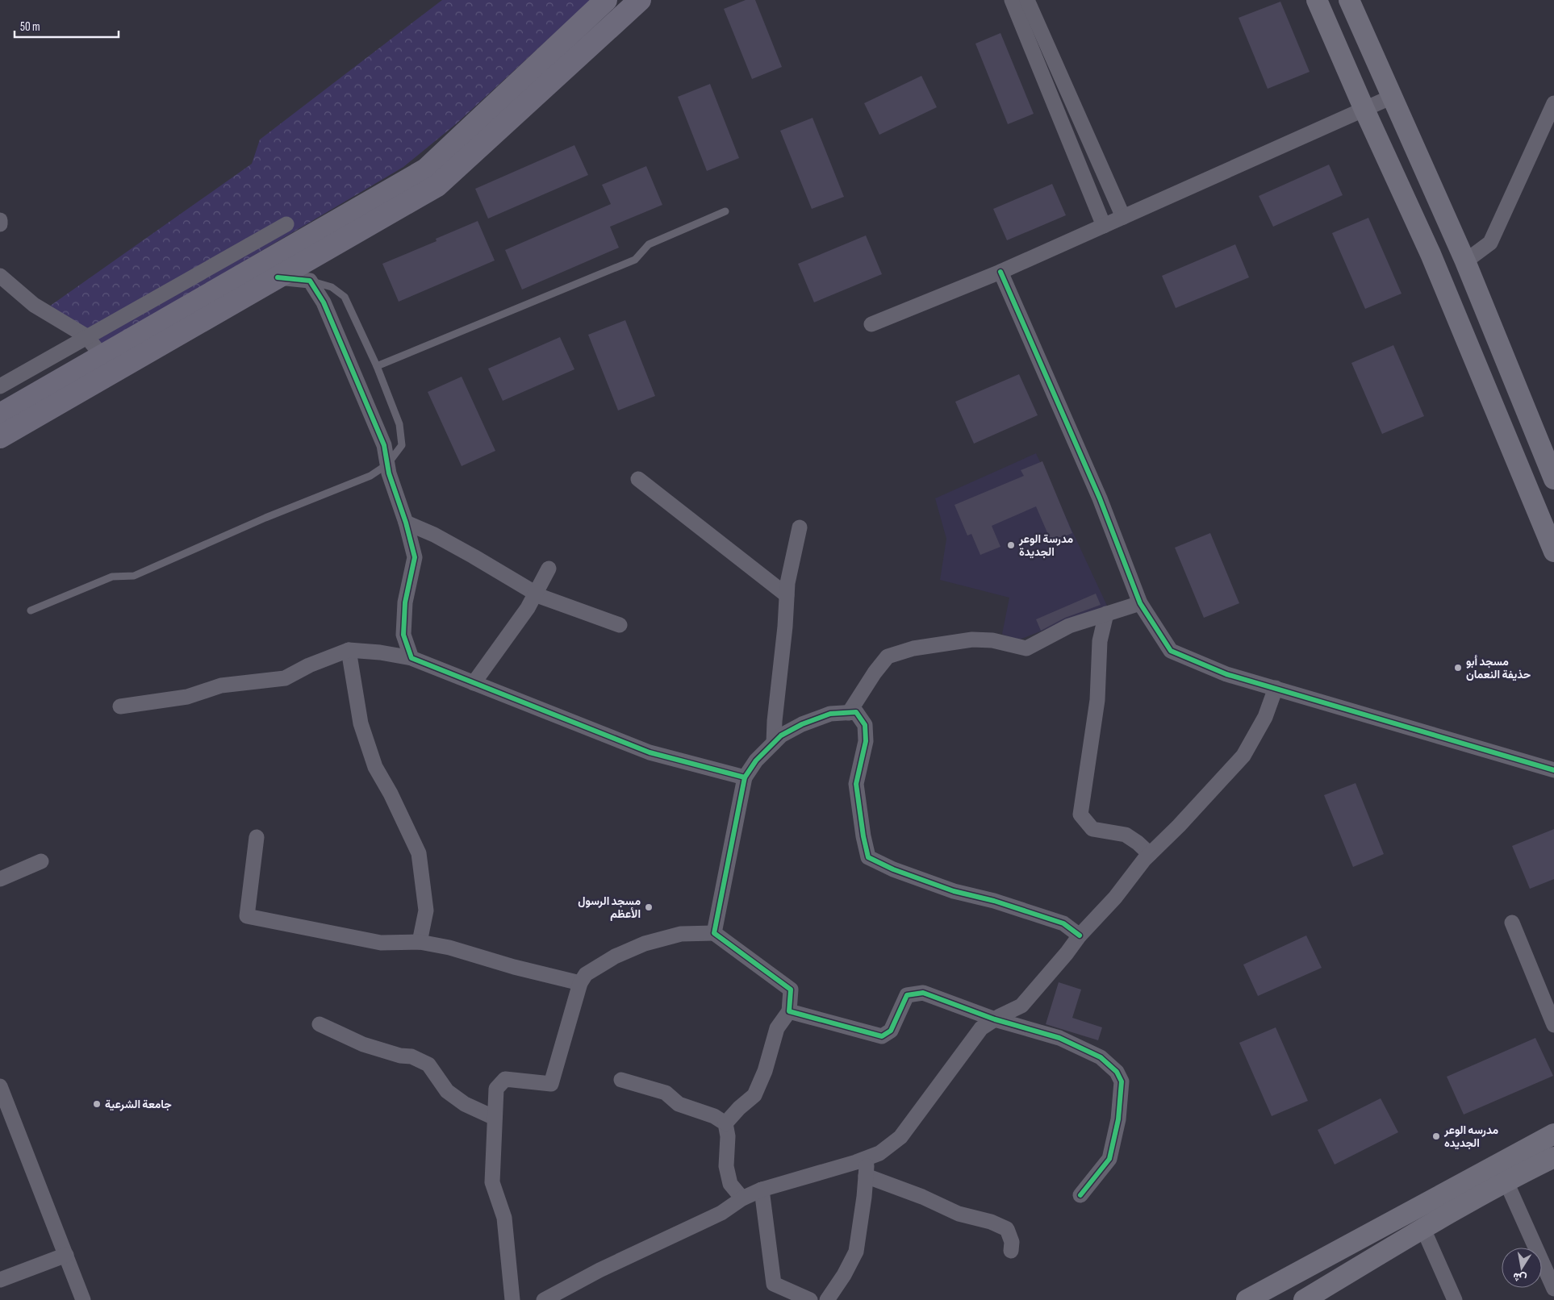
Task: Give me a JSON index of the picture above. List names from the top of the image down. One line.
{"places":["مدرسة الوعر الجديدة","مسجد أبو حذيفة النعمان","مسجد الرسول الأعظم","جامعة الشرعية","مدرسه الوعر الجديده"],"scale_bar":"50 m","north":"bottom"}
